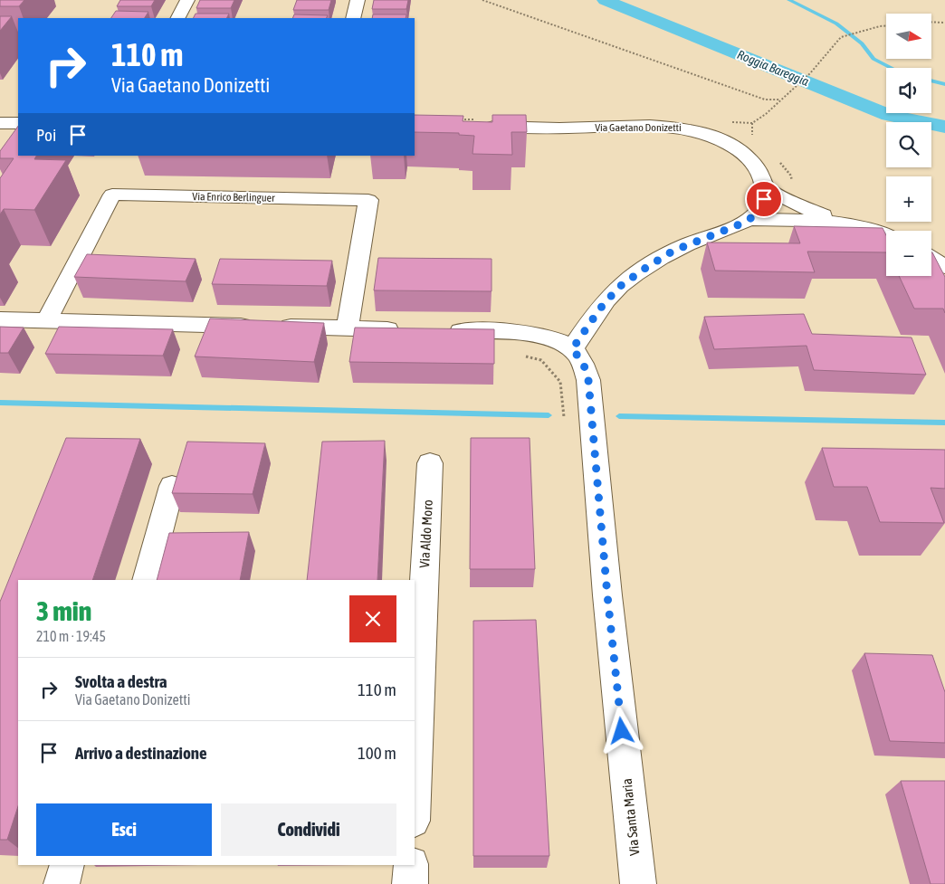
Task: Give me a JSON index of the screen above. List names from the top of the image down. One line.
{"streets":{"street":["Via Gaetano Donizetti","Via Enrico Berlinguer","Via Aldo Moro","Via Santa Maria"]},"water":["Roggia Bareggia"],"north":"right","page":{"map_buttons":["+","−"],"turn":["110 m","Via Gaetano Donizetti"],"then":"Poi","heading":["3 min","210 m · 19:45"],"list":[{"name":"Svolta a destra","note":"Via Gaetano Donizetti","value":"110 m"},{"name":"Arrivo a destinazione","value":"100 m"}],"buttons":["Esci","Condividi"]}}
